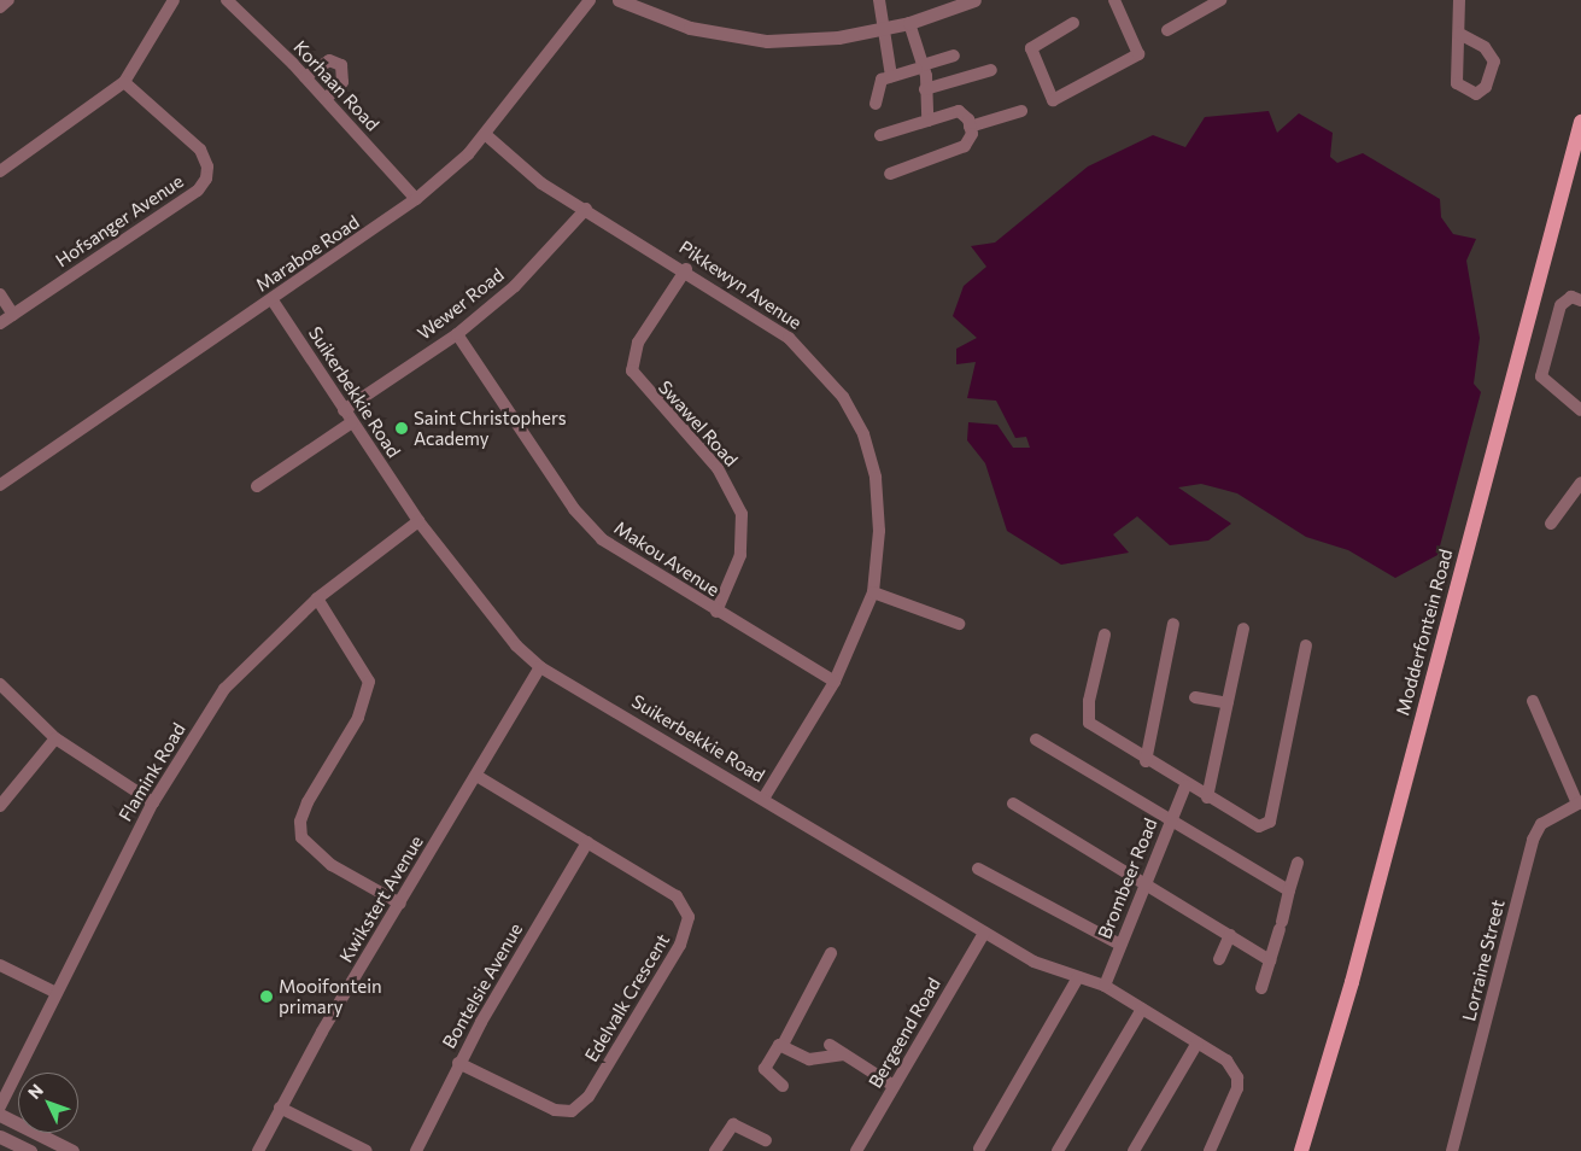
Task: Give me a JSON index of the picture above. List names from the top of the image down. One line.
{"streets":{"main road":["Modderfontein Road"],"street":["Korhaan Road","Hofsanger Avenue","Maraboe Road","Pikkewyn Avenue","Wewer Road","Suikerbekkie Road","Swawel Road","Makou Avenue","Flamink Road","Brombeer Road","Kwikstert Avenue","Lorraine Street","Bontelsie Avenue","Edelvalk Crescent","Bergeend Road"]},"crossings":[["Korhaan Road","Maraboe Road"],["Maraboe Road","Pikkewyn Avenue"],["Maraboe Road","Suikerbekkie Road"],["Pikkewyn Avenue","Wewer Road"],["Pikkewyn Avenue","Suikerbekkie Road"],["Pikkewyn Avenue","Swawel Road"],["Pikkewyn Avenue","Makou Avenue"],["Wewer Road","Suikerbekkie Road"],["Wewer Road","Makou Avenue"],["Suikerbekkie Road","Flamink Road"],["Suikerbekkie Road","Brombeer Road"],["Suikerbekkie Road","Kwikstert Avenue"],["Suikerbekkie Road","Bergeend Road"],["Swawel Road","Makou Avenue"],["Kwikstert Avenue","Edelvalk Crescent"],["Bontelsie Avenue","Edelvalk Crescent"]],"places":["Saint Christophers Academy","Mooifontein primary"],"north":"top left"}
